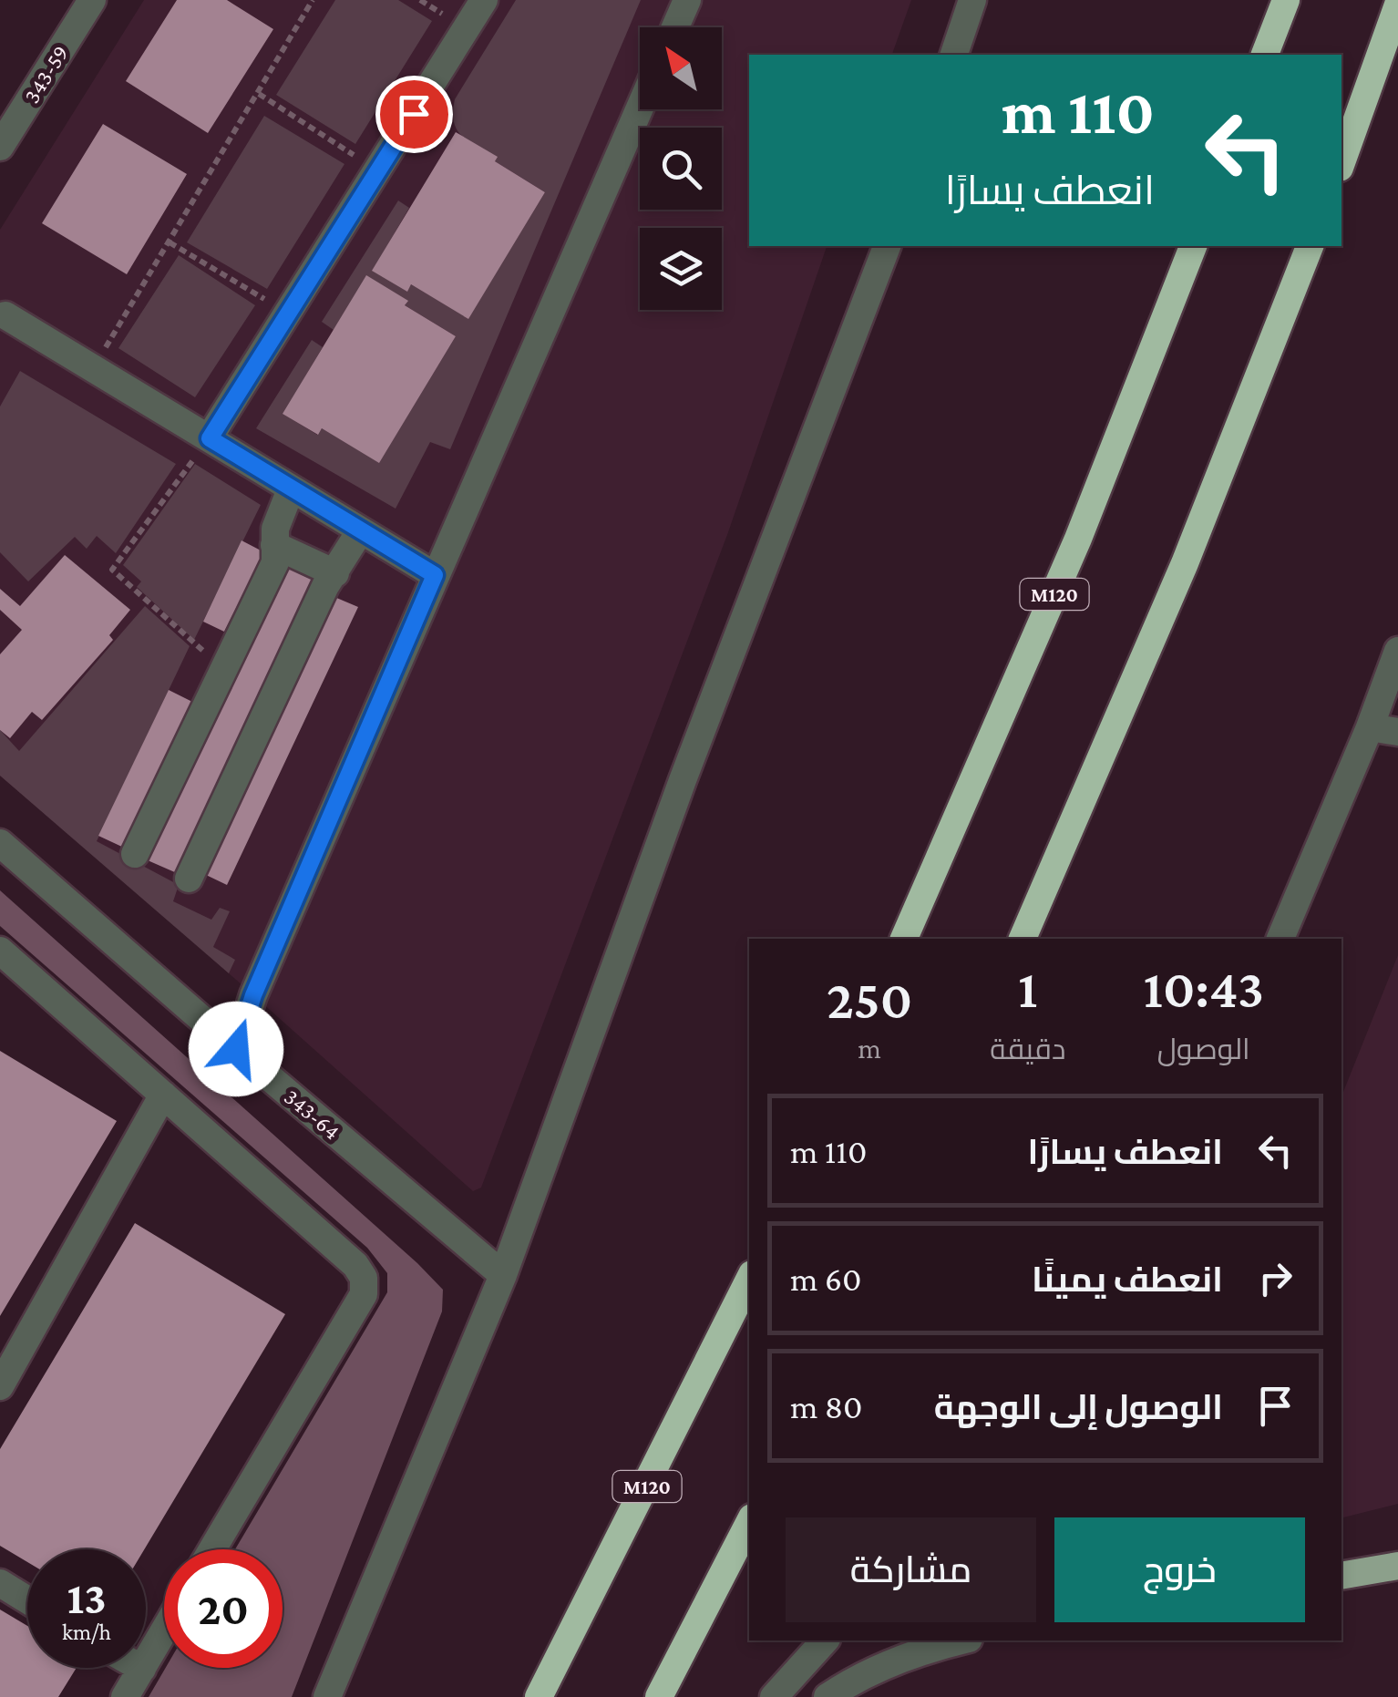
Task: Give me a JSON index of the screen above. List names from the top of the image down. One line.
{"streets":{"highway":["M120"],"street":["343-59","343-64"]},"north":"top left","page":{"turn":["110 m","انعطف يسارًا"],"eta":["10:43","الوصول","1","دقيقة","250","m"],"list":[{"name":"انعطف يسارًا","value":"110 m"},{"name":"انعطف يمينًا","value":"60 m"},{"name":"الوصول إلى الوجهة","value":"80 m"}],"buttons":["خروج","مشاركة"],"speed":"13 km/h","limit":"20"}}
